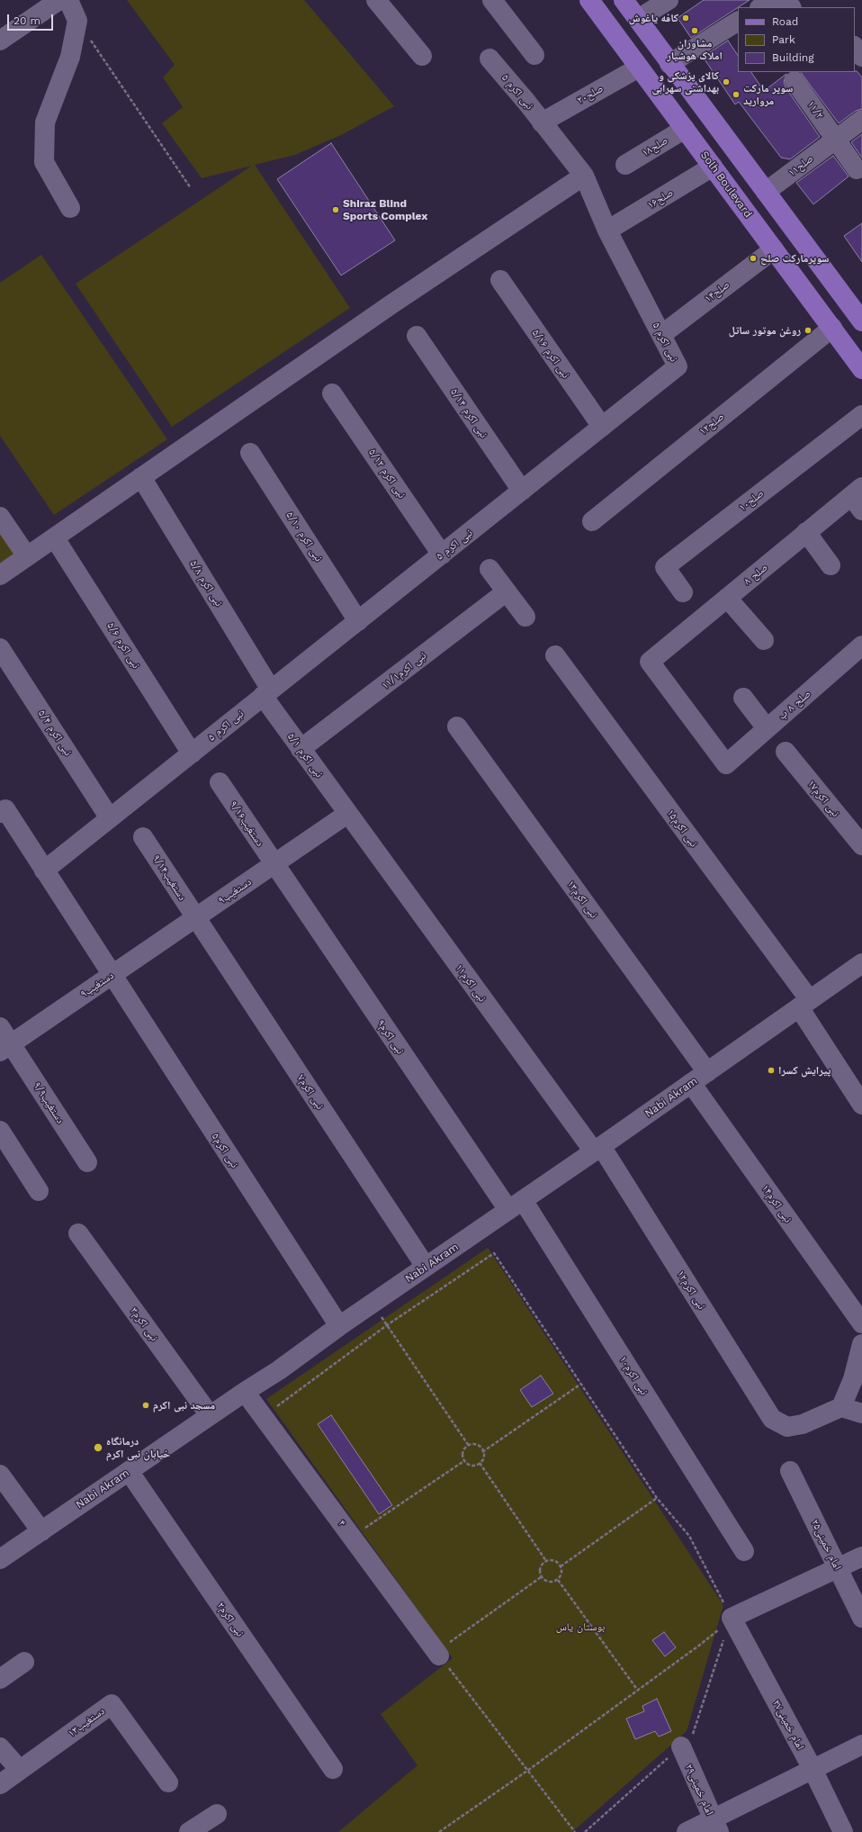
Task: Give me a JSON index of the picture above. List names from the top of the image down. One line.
{"streets":{"main road":["Solh Boulevard"],"street":["نبی اکرم ۵","صلح۲۰","۱۱/۲","صلح۱۸","صلح۱۱","صلح۱۶","صلح۱۴","نبی اکرم ۵/۱۶","نبی اکرم ۵/۱۴","صلح۱۲","نبی اکرم ۵/۱۲","صلح۱۰","نبی اکرم ۵/۱۰","۸ صلح","نبی اکرم ۵/۸","نبی اکرم ۵/۶","نبی اکرم۱۱/۱","صلح ۸ ب","نبی اکرم ۵/۴","نبی اکرم ۵/۱","نبی اکرم۱۷","دستغیب۹/۱۶","نبی اکرم۱۵","دستغیب۹/۱۴","۹دستغیب","نبی اکرم۱۳","نبی اکرم۱۱","دستغیب۹","نبی اکرم۹","نبی اکرم۷","Nabi Akram","دستغیب۹/۹","نبی اکرم۵","نبی اکرم۱۴","نبی اکرم۱۲","نبی اکرم۳","نبی اکرم۱۰","۴","امام خمینی۲۵","نبی اکرم۲","دستغیب۱۳","امام خمینی۲۷","امام خمینی۲۹"]},"crossings":[["نبی اکرم ۵","صلح۲۰"],["نبی اکرم ۵","صلح۱۶"],["نبی اکرم ۵","صلح۱۴"],["نبی اکرم ۵","نبی اکرم ۵/۱۶"],["نبی اکرم ۵","نبی اکرم ۵/۱۴"],["نبی اکرم ۵","نبی اکرم ۵/۱۲"],["نبی اکرم ۵","نبی اکرم ۵/۱۰"],["نبی اکرم ۵","نبی اکرم ۵/۸"],["نبی اکرم ۵","نبی اکرم ۵/۶"],["نبی اکرم ۵","نبی اکرم ۵/۴"],["نبی اکرم ۵","نبی اکرم ۵/۱"],["صلح۲۰","Solh Boulevard"],["۱۱/۲","صلح۱۱"],["صلح۱۸","Solh Boulevard"],["Solh Boulevard","صلح۱۶"],["Solh Boulevard","صلح۱۴"],["Solh Boulevard","صلح۱۲"],["۸ صلح","صلح ۸ ب"],["نبی اکرم ۵/۸","نبی اکرم ۵/۱"],["نبی اکرم۱۱/۱","نبی اکرم ۵/۱"],["نبی اکرم ۵/۱","نبی اکرم۱۱"],["دستغیب۹/۱۶","۹دستغیب"],["دستغیب۹/۱۶","نبی اکرم۹"],["نبی اکرم۱۵","Nabi Akram"],["دستغیب۹/۱۴","۹دستغیب"],["دستغیب۹/۱۴","دستغیب۹"],["دستغیب۹/۱۴","نبی اکرم۷"],["۹دستغیب","دستغیب۹"],["۹دستغیب","نبی اکرم۹"],["۹دستغیب","نبی اکرم۷"],["نبی اکرم۱۳","Nabi Akram"],["نبی اکرم۱۱","Nabi Akram"],["نبی اکرم۱۱","نبی اکرم۱۲"],["دستغیب۹","نبی اکرم۷"],["دستغیب۹","دستغیب۹/۹"],["دستغیب۹","نبی اکرم۵"],["نبی اکرم۹","Nabi Akram"],["نبی اکرم۹","نبی اکرم۱۰"],["نبی اکرم۷","Nabi Akram"],["Nabi Akram","نبی اکرم۵"],["Nabi Akram","نبی اکرم۱۴"],["Nabi Akram","نبی اکرم۱۲"],["Nabi Akram","نبی اکرم۳"],["Nabi Akram","نبی اکرم۱۰"],["Nabi Akram","۴"],["Nabi Akram","نبی اکرم۲"]],"parks":["بوستان یاس"],"places":["کافه یاغوش","مشاوران املاک هوشیار","کالای پزشکی و بهداشتی سهرابی","سوپر مارکت مروارید","Shiraz Blind Sports Complex","سوپرمارکت صلح","روغن موتور ساتل","پیرایش کسرا","مسجد نبی اکرم","درمانگاه خیابان نبی اکرم"],"legend":["Road","Park","Building"],"scale_bar":"20 m"}
